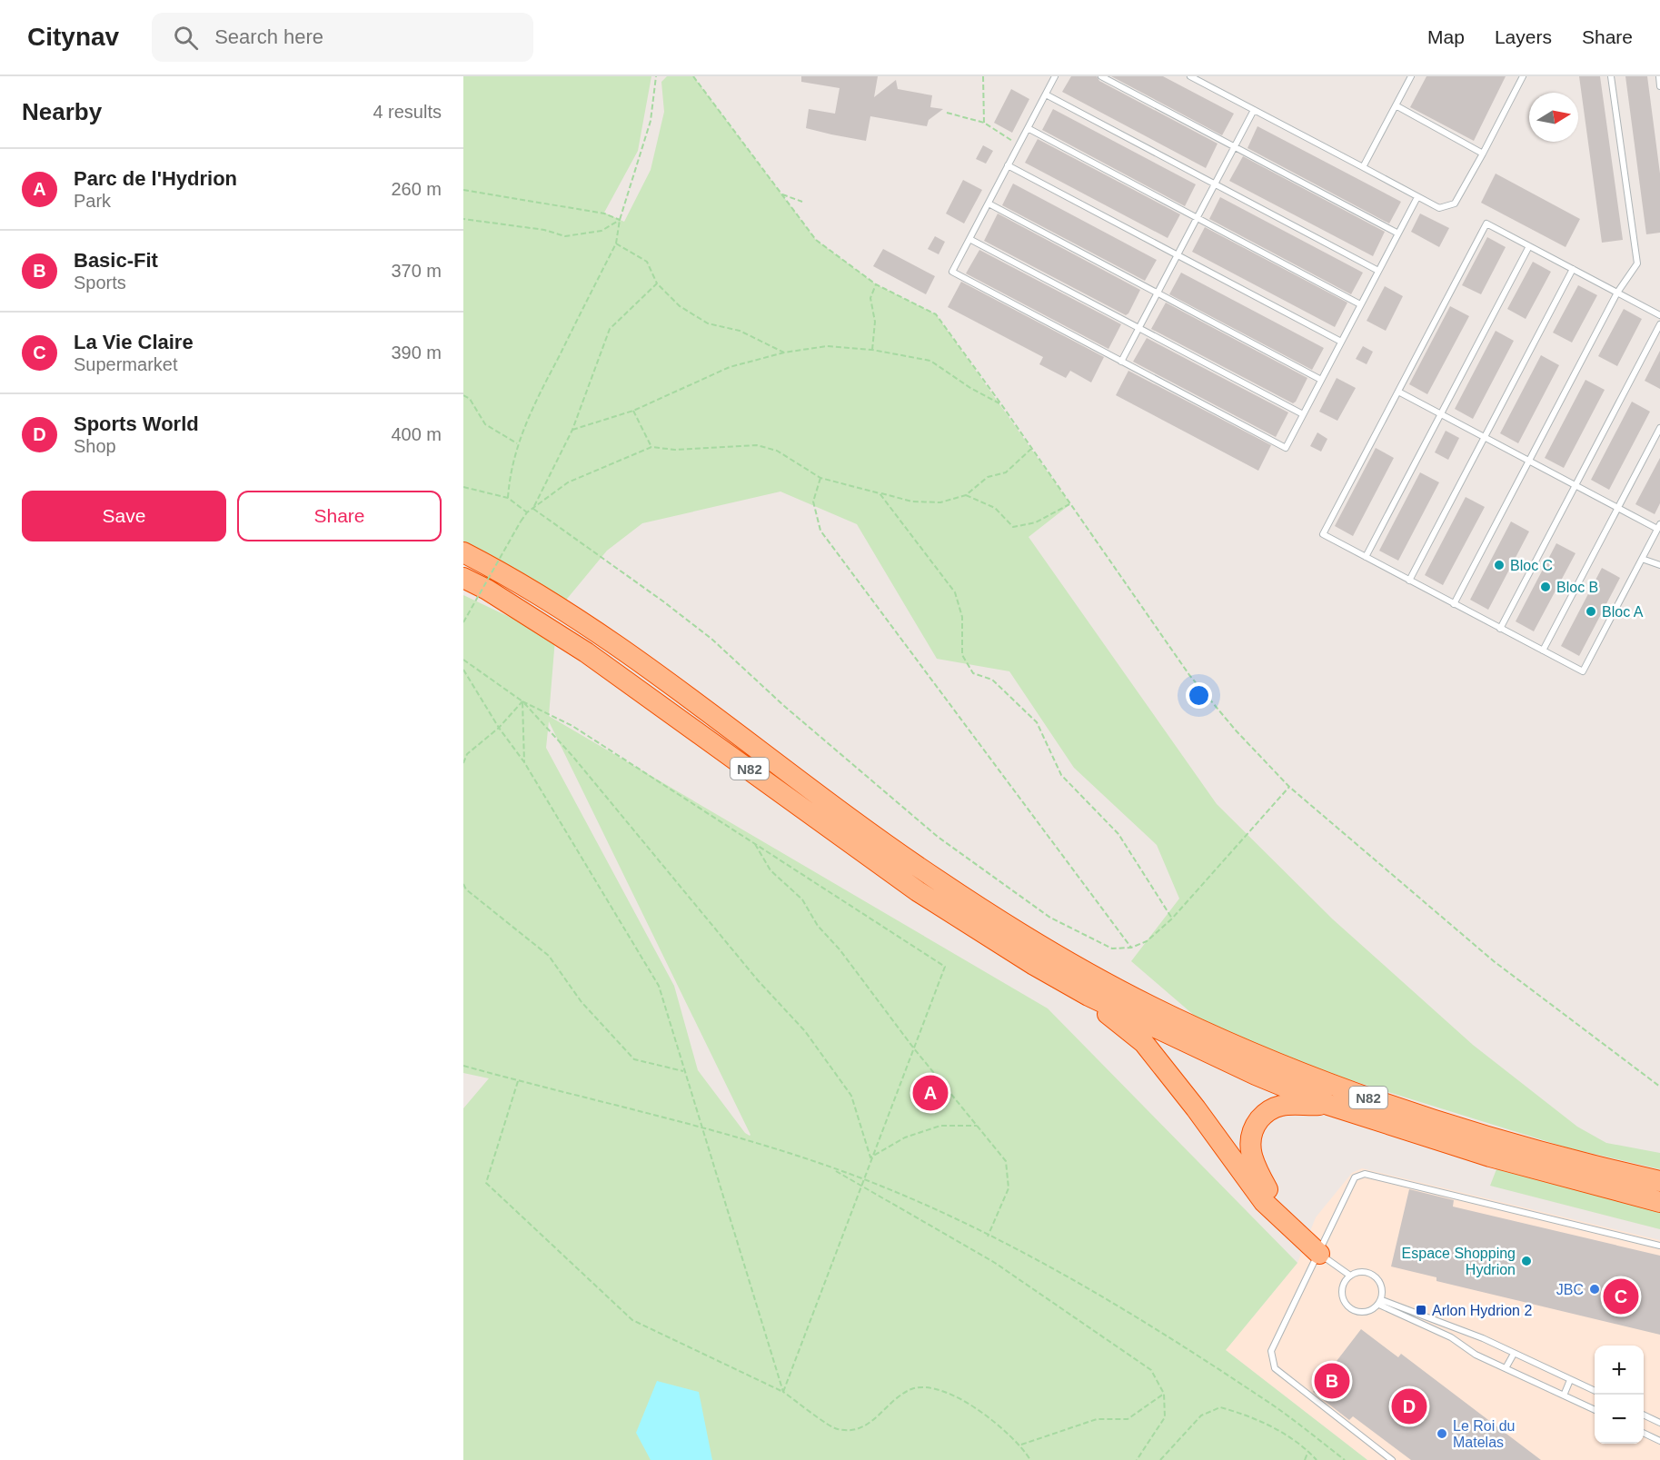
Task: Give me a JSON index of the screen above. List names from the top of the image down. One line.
{"streets":{"highway":["N82"]},"places":{"other":["Bloc C","Bloc B","Bloc A","Espace Shopping Hydrion","JBC","Le Roi du Matelas"],"transit":["Arlon Hydrion 2"]},"north":"right","page":{"header":"Citynav","search":"Search here","nav":["Map","Layers","Share"],"heading":["Nearby","4 results"],"list":[{"mark":"A","name":"Parc de l'Hydrion","note":"Park","value":"260 m"},{"mark":"B","name":"Basic-Fit","note":"Sports","value":"370 m"},{"mark":"C","name":"La Vie Claire","note":"Supermarket","value":"390 m"},{"mark":"D","name":"Sports World","note":"Shop","value":"400 m"}],"buttons":["Save","Share"],"pins":["A","C","B","D"],"map_buttons":["+","−"]}}
